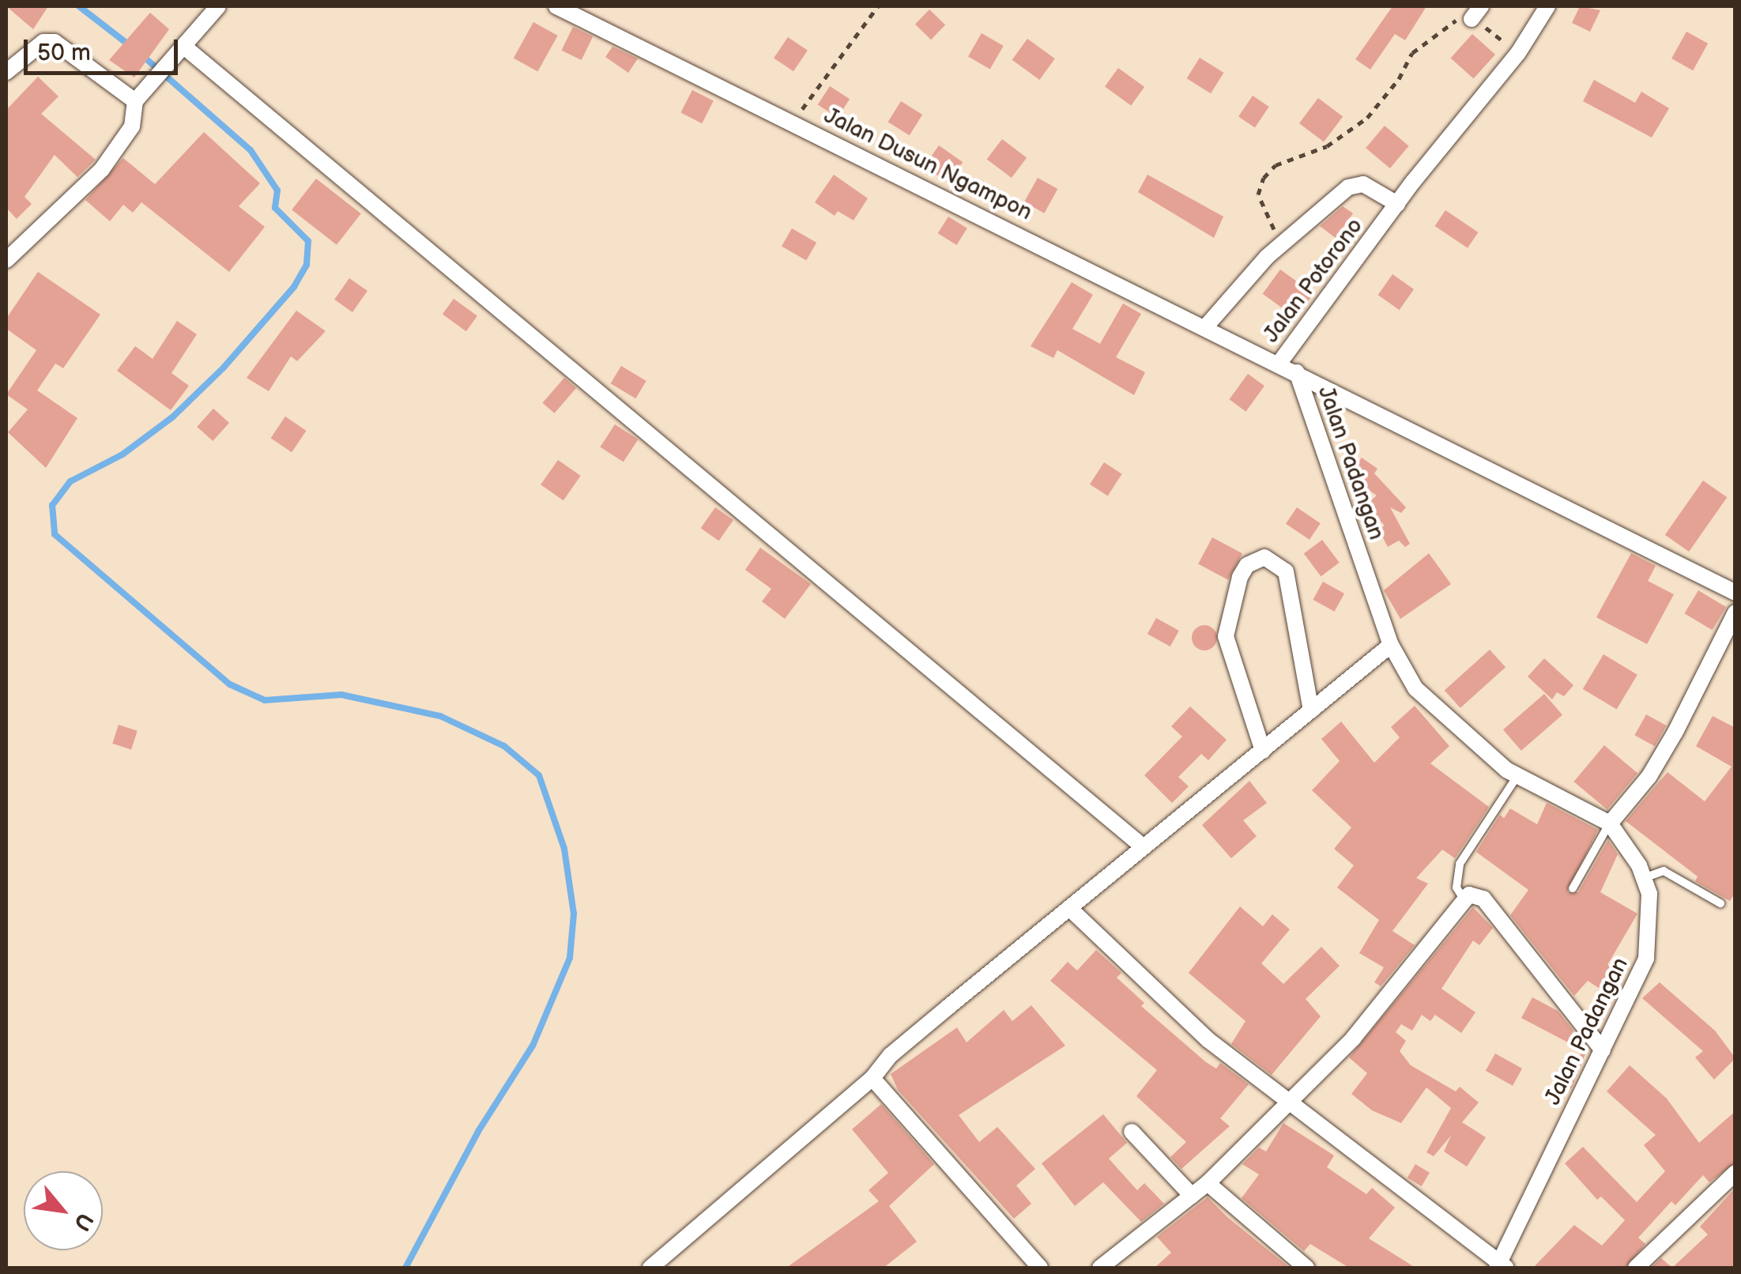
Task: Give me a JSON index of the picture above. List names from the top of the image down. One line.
{"streets":{"street":["Jalan Dusun Ngampon","Jalan Potorono","Jalan Padangan"]},"crossings":[["Jalan Dusun Ngampon","Jalan Potorono"],["Jalan Potorono","Jalan Padangan"]],"scale_bar":"50 m","north":"bottom right"}
